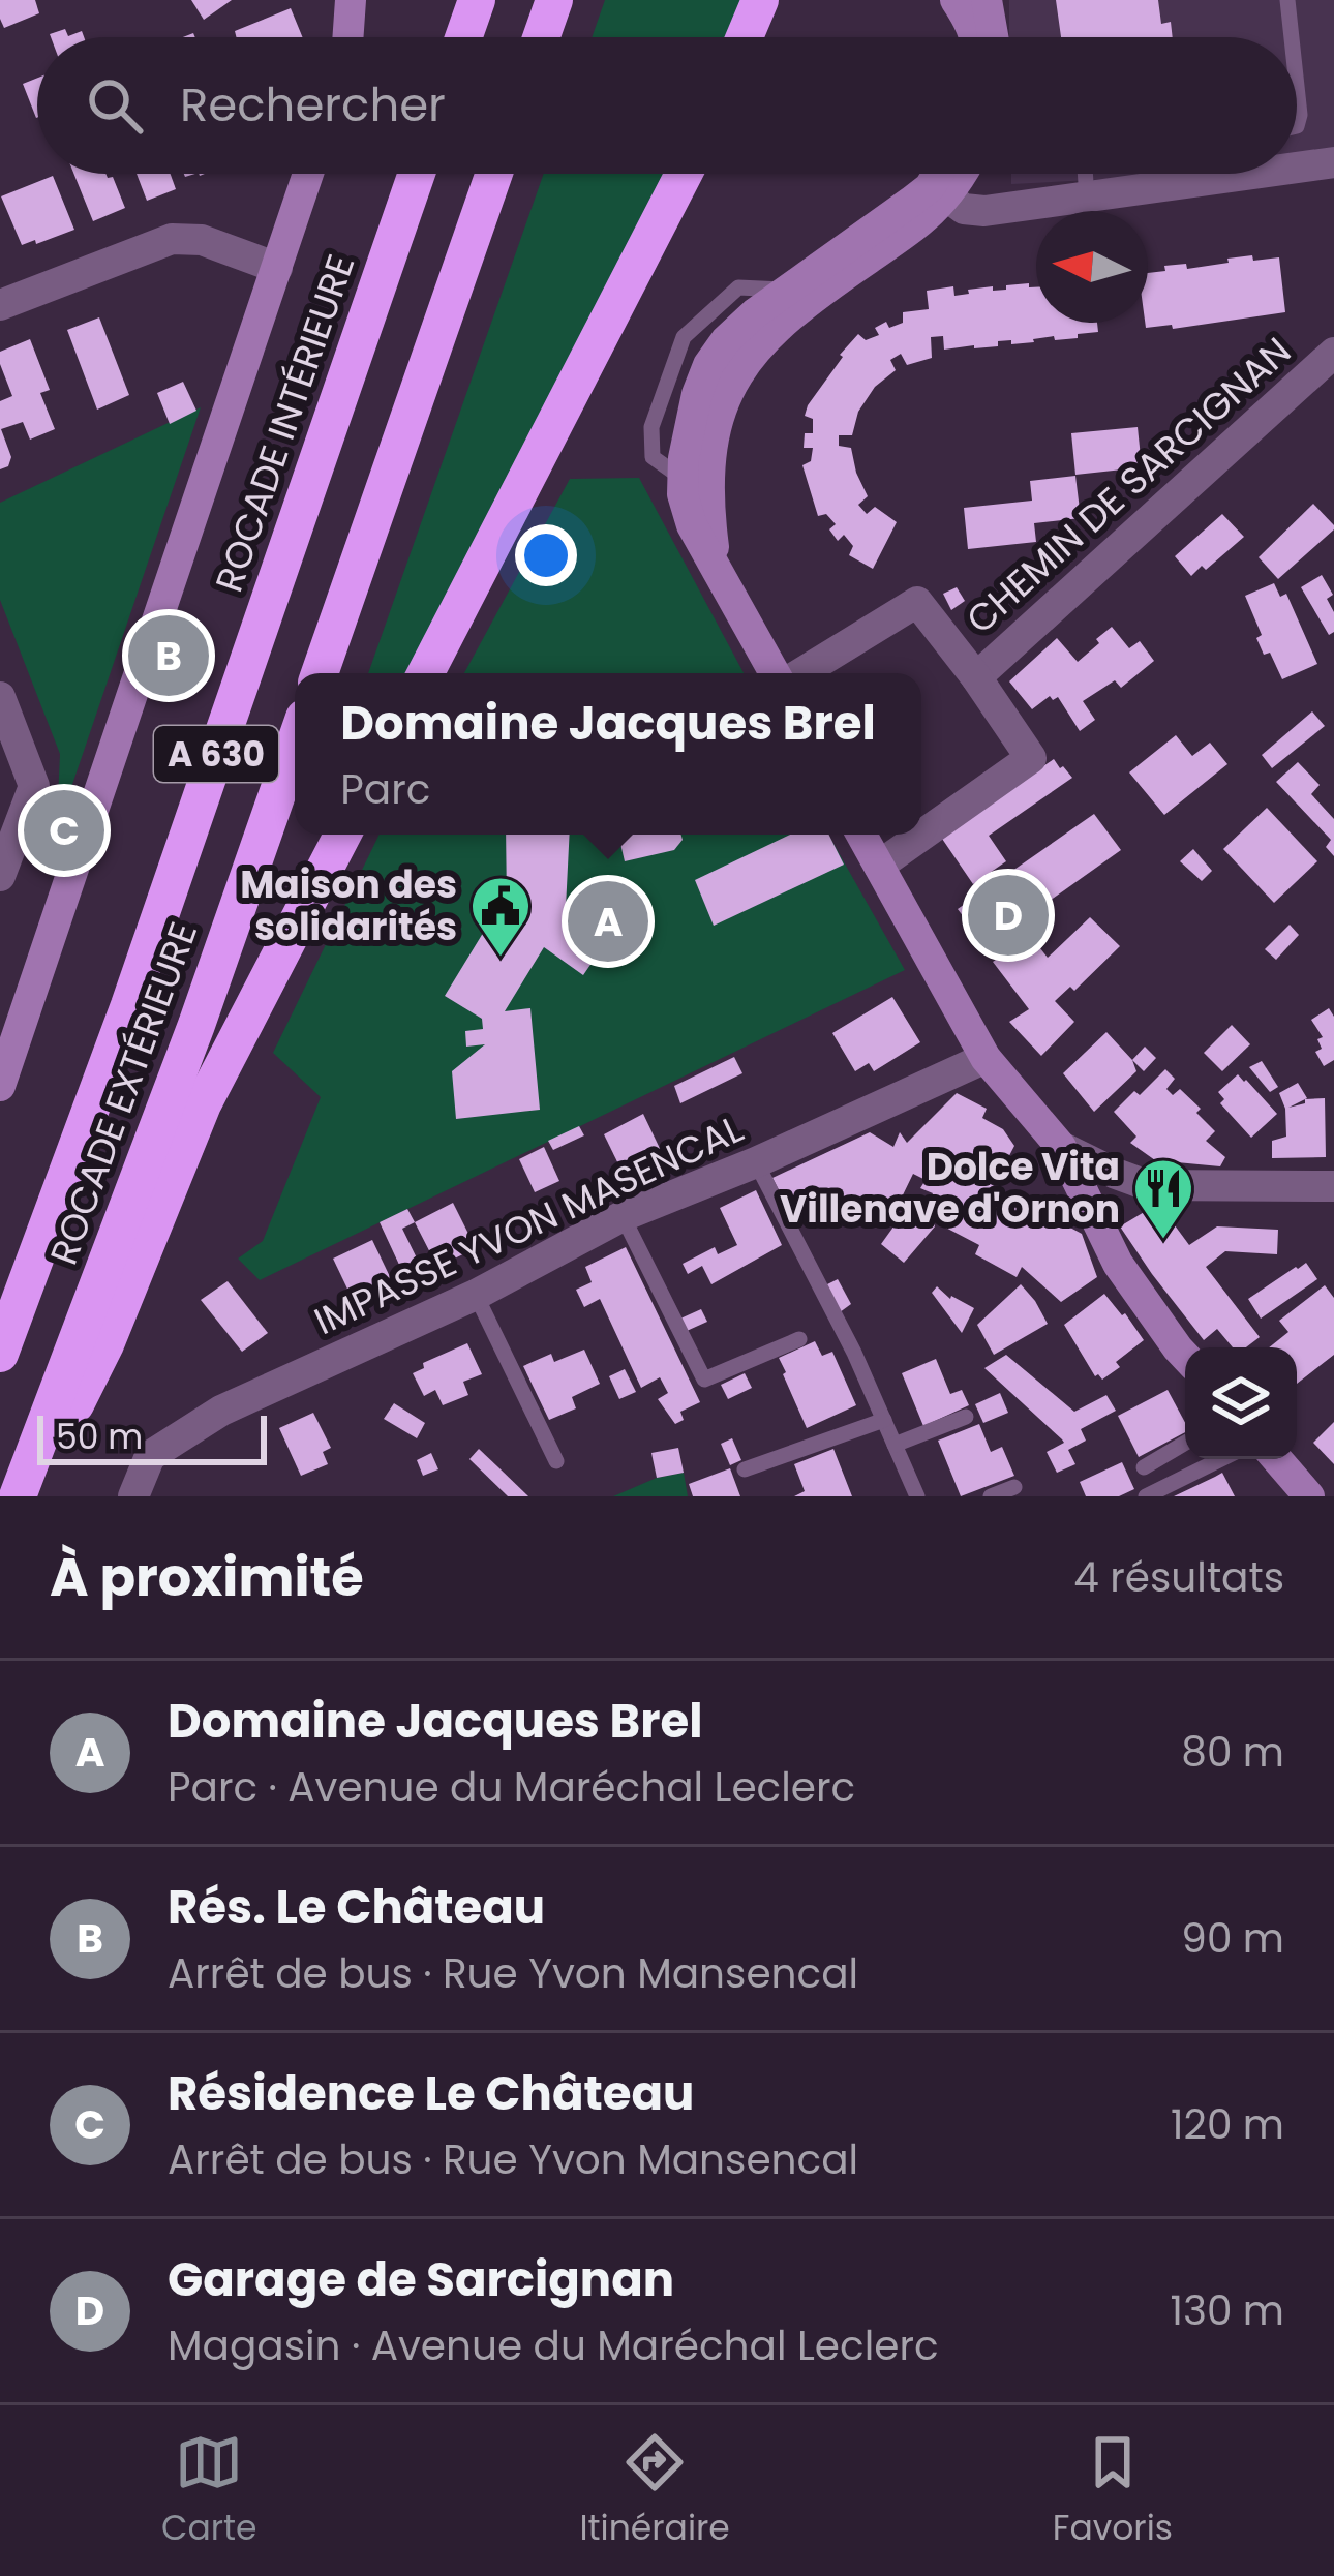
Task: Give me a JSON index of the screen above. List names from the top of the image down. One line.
{"streets":{"highway":["ROCADE INTÉRIEURE","A 630","ROCADE EXTÉRIEURE"],"street":["CHEMIN DE SARCIGNAN","IMPASSE YVON MASENCAL"]},"places":{"public building":["Maison des solidarités"],"restaurant":["Dolce Vita Villenave d'Ornon"]},"scale_bar":"50 m","north":"left","page":{"search":"Rechercher","pins":["B","C","D","A"],"popup":["Domaine Jacques Brel","Parc"],"scale":"50 m","heading":["À proximité","4 résultats"],"list":[{"mark":"A","name":"Domaine Jacques Brel","note":"Parc · Avenue du Maréchal Leclerc","value":"80 m"},{"mark":"B","name":"Rés. Le Château","note":"Arrêt de bus · Rue Yvon Mansencal","value":"90 m"},{"mark":"C","name":"Résidence Le Château","note":"Arrêt de bus · Rue Yvon Mansencal","value":"120 m"},{"mark":"D","name":"Garage de Sarcignan","note":"Magasin · Avenue du Maréchal Leclerc","value":"130 m"}],"nav":["Carte","Itinéraire","Favoris"]}}
